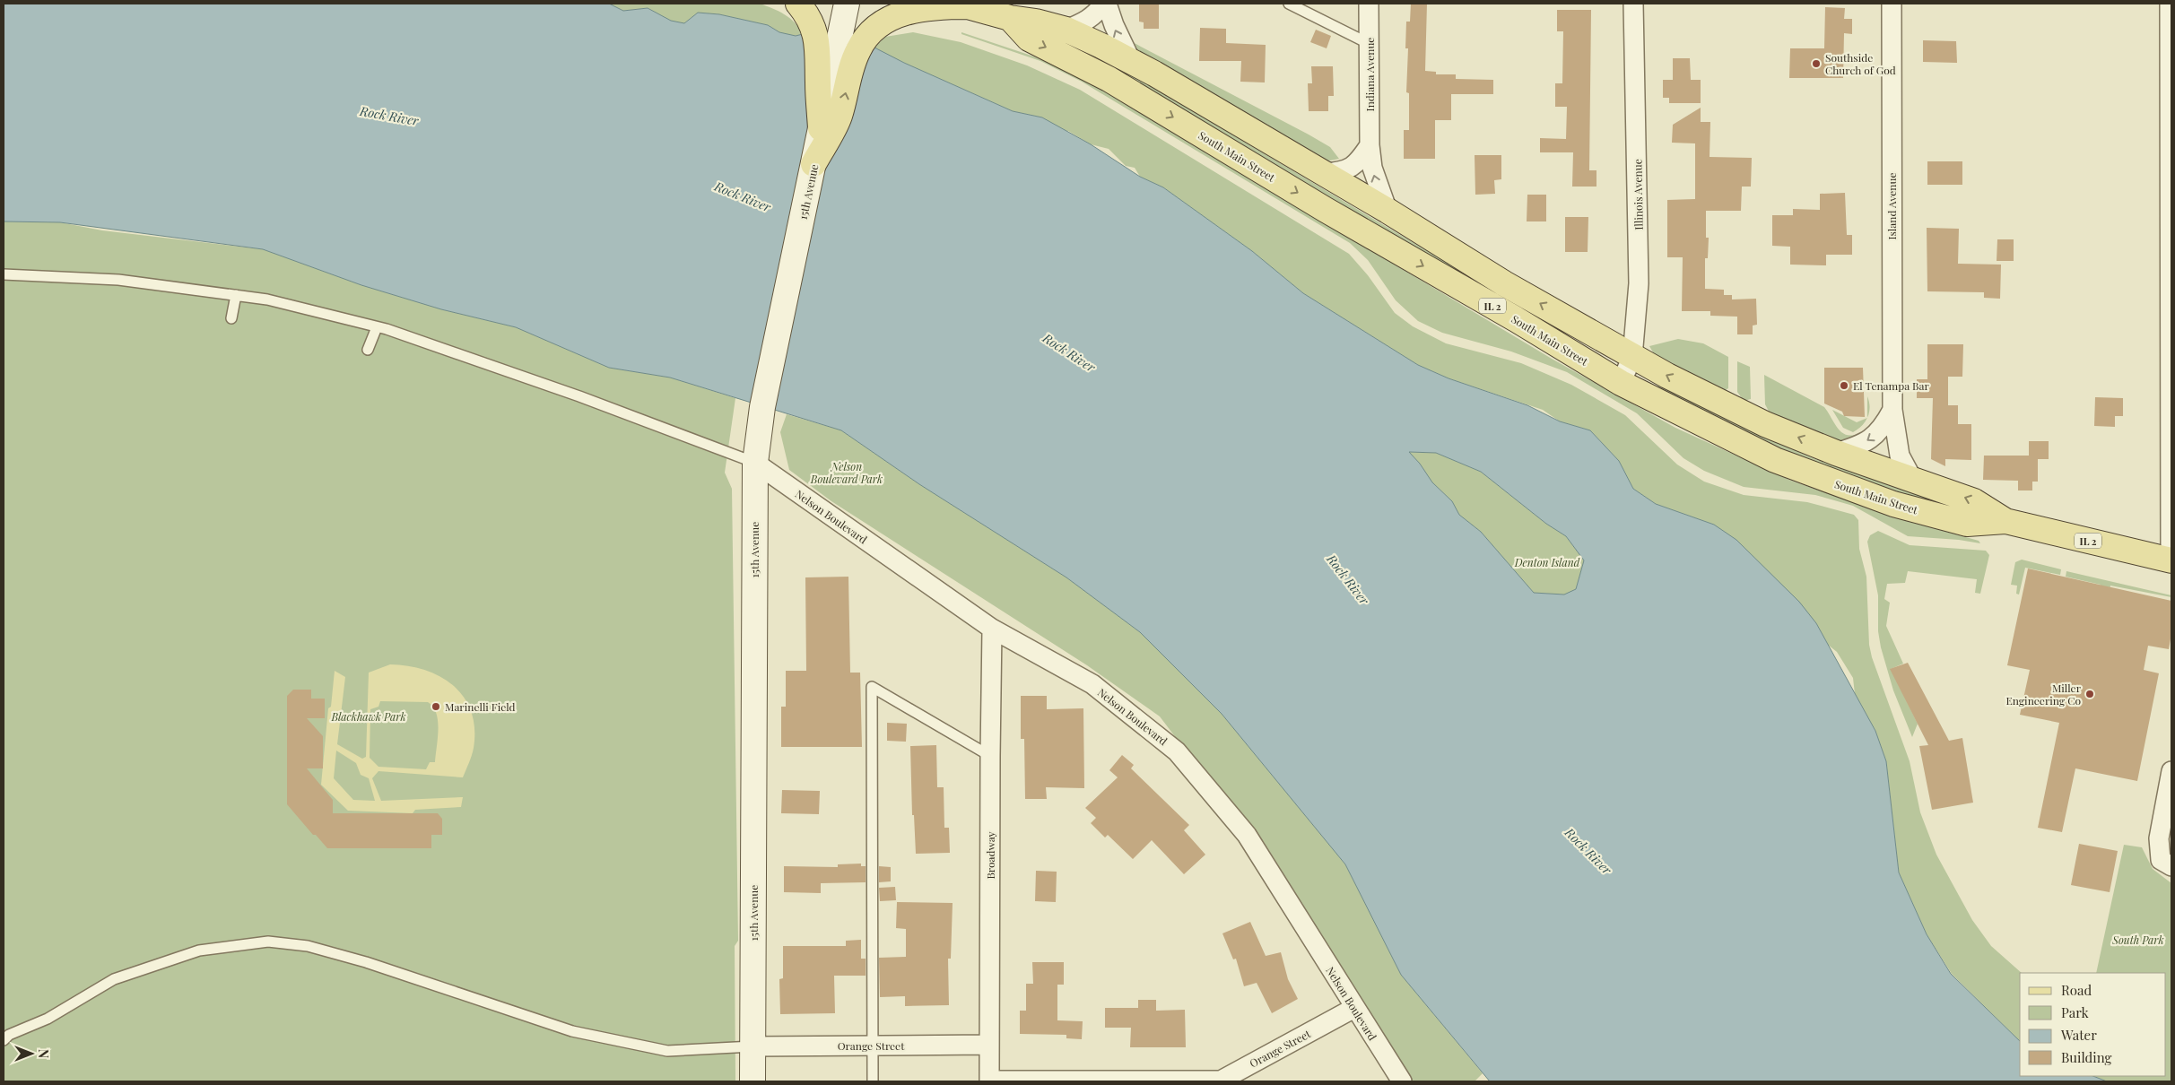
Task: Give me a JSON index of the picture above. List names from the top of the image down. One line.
{"streets":{"main road":["South Main Street","15th Avenue","IL 2"],"street":["Indiana Avenue","Illinois Avenue","Island Avenue","Nelson Boulevard","Broadway","Orange Street"]},"crossings":[["Indiana Avenue","South Main Street"],["South Main Street","15th Avenue"],["South Main Street","Illinois Avenue"],["South Main Street","Island Avenue"],["15th Avenue","Nelson Boulevard"],["15th Avenue","Orange Street"],["Nelson Boulevard","Broadway"],["Nelson Boulevard","Orange Street"],["Broadway","Orange Street"]],"water":["Rock River"],"parks":["Nelson Boulevard Park","Denton Island","Blackhawk Park","South Park"],"places":["Southside Church of God","El Tenampa Bar","Miller Engineering Co","Marinelli Field"],"legend":["Road","Park","Water","Building"],"north":"right"}
